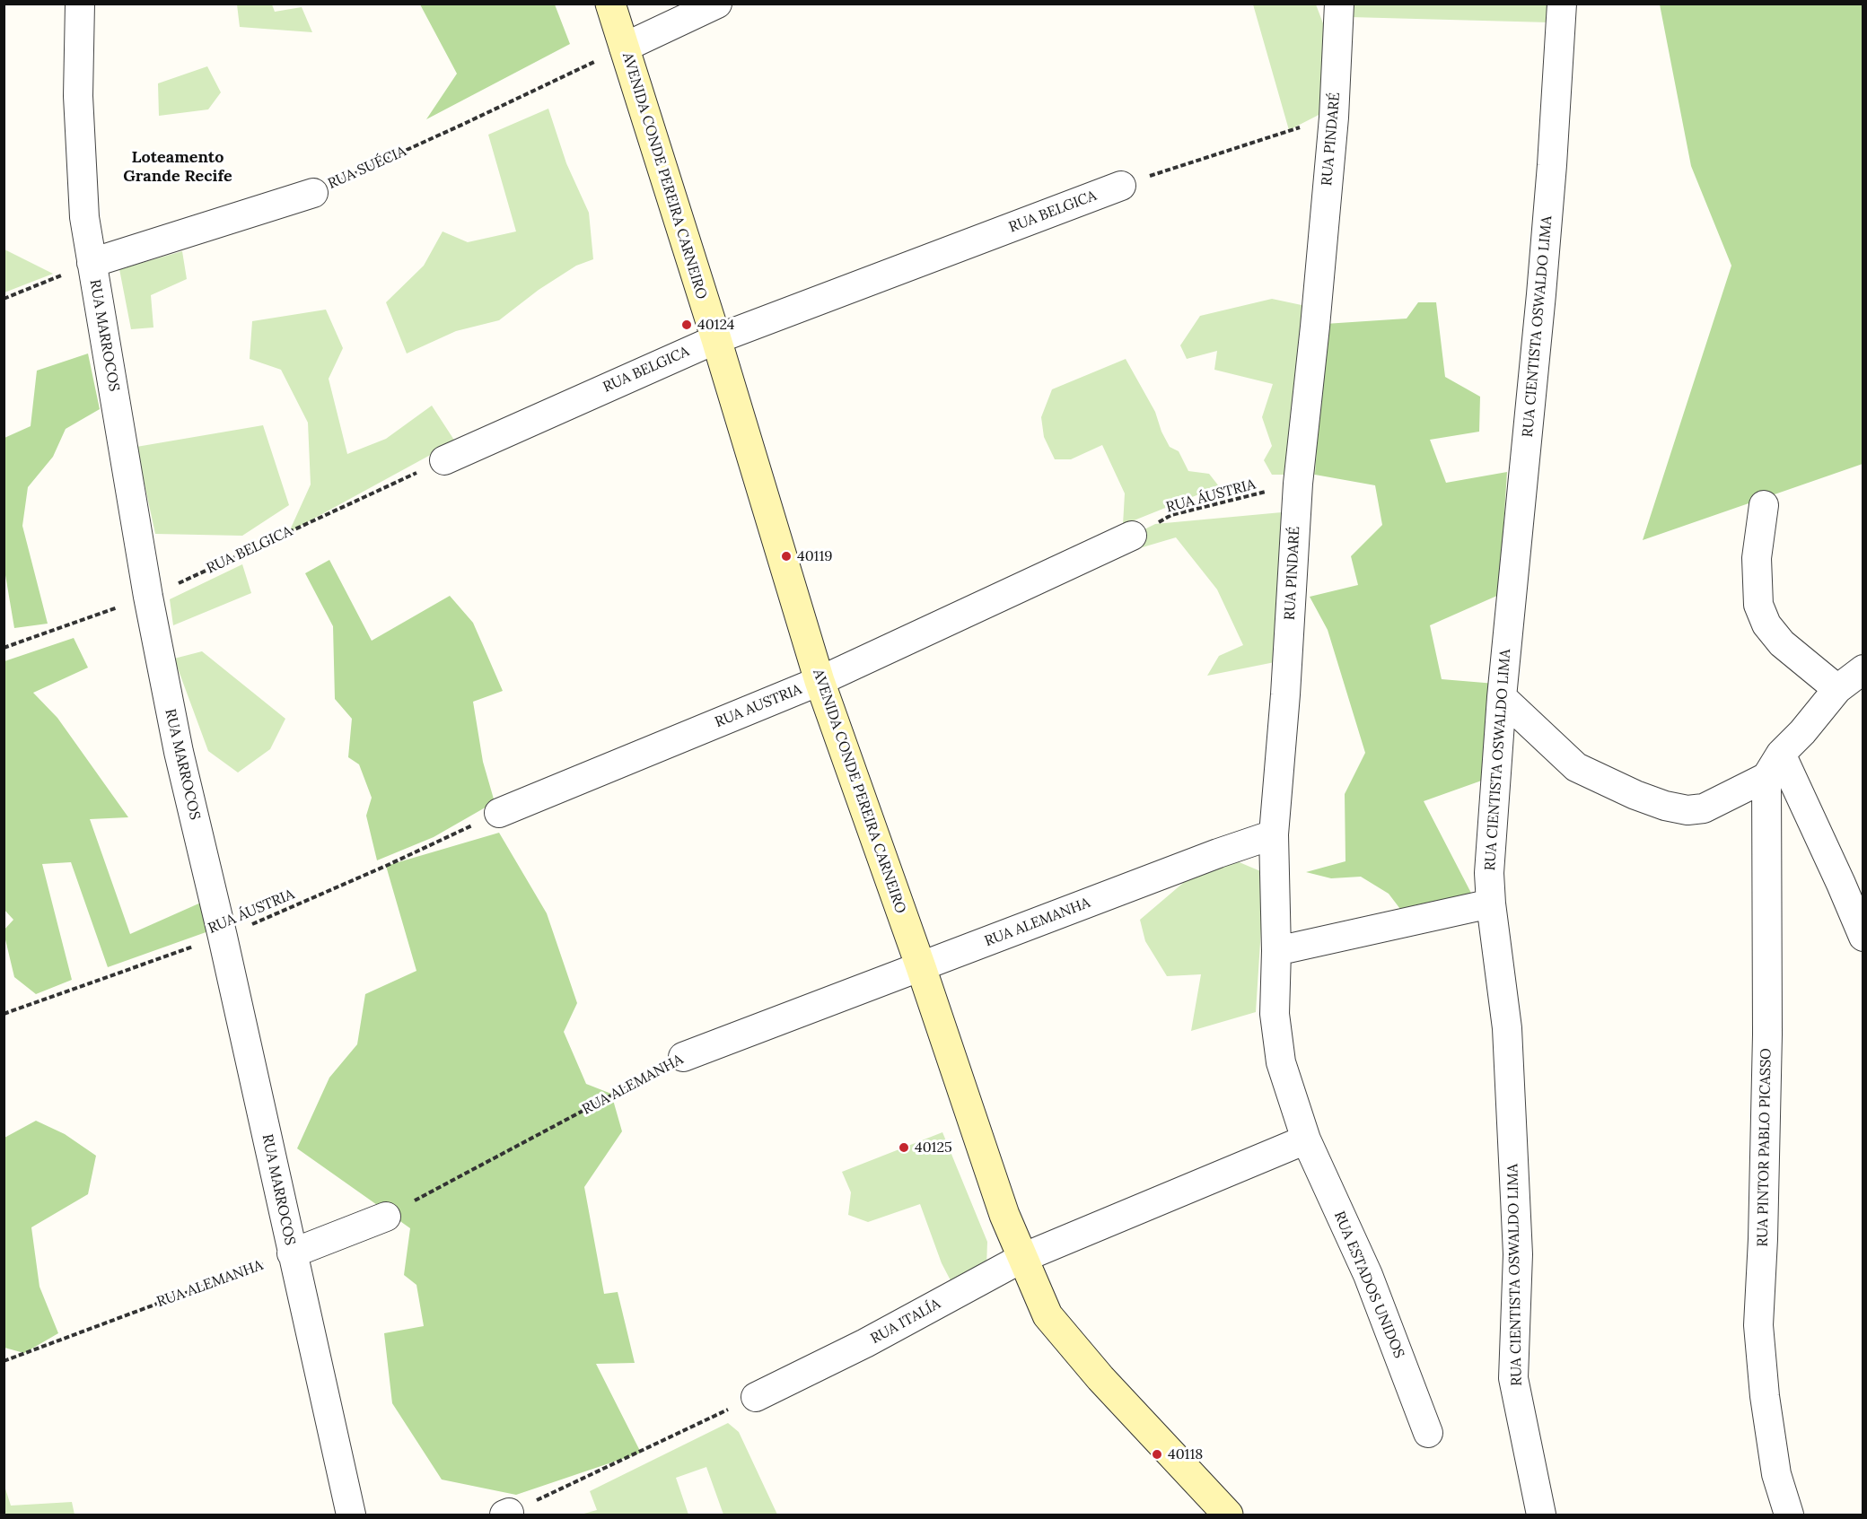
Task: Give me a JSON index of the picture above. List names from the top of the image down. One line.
{"streets":{"main road":["AVENIDA CONDE PEREIRA CARNEIRO"],"street":["RUA PINDARÉ","RUA SUÉCIA","RUA BELGICA","RUA CIENTISTA OSWALDO LIMA","RUA MARROCOS","RUA AUSTRIA","RUA ALEMANHA","RUA PINTOR PABLO PICASSO","RUA ESTADOS UNIDOS","RUA ITALÍA"],"path":["RUA ÁUSTRIA"]},"crossings":[["RUA PINDARÉ","RUA ÁUSTRIA"],["RUA PINDARÉ","RUA ALEMANHA"],["RUA PINDARÉ","RUA ESTADOS UNIDOS"],["RUA PINDARÉ","RUA ITALÍA"],["RUA SUÉCIA","AVENIDA CONDE PEREIRA CARNEIRO"],["RUA SUÉCIA","RUA MARROCOS"],["AVENIDA CONDE PEREIRA CARNEIRO","RUA BELGICA"],["AVENIDA CONDE PEREIRA CARNEIRO","RUA AUSTRIA"],["AVENIDA CONDE PEREIRA CARNEIRO","RUA ALEMANHA"],["AVENIDA CONDE PEREIRA CARNEIRO","RUA ITALÍA"],["RUA BELGICA","RUA MARROCOS"],["RUA MARROCOS","RUA ÁUSTRIA"],["RUA MARROCOS","RUA ALEMANHA"],["RUA ÁUSTRIA","RUA AUSTRIA"],["RUA ESTADOS UNIDOS","RUA ITALÍA"]],"districts":["Loteamento Grande Recife"],"places":["40124","40119","40125","40118"]}
